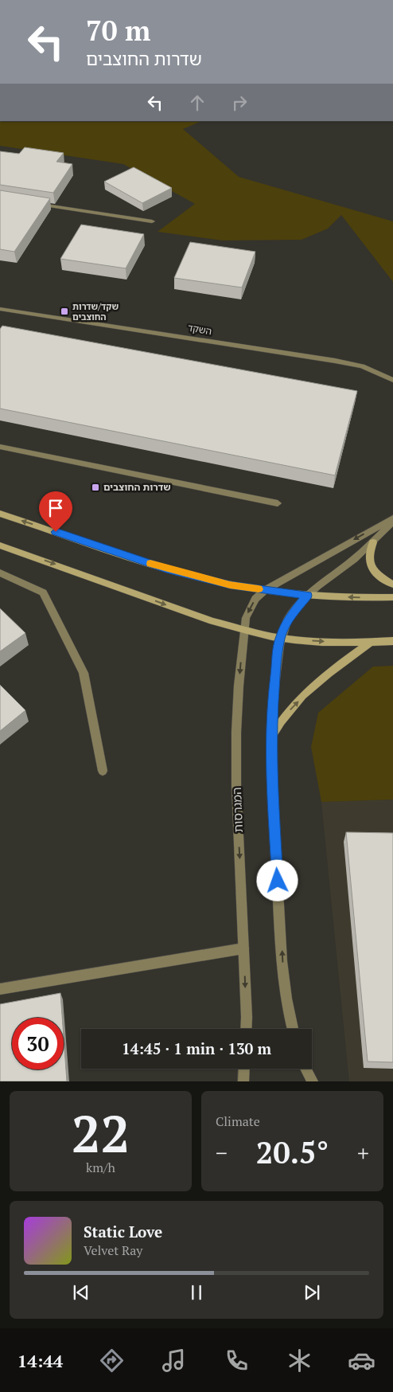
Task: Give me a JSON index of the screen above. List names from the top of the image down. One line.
{"streets":{"street":["השקד","המגרסות"]},"places":{"transit":["שקד/שדרות החוצבים","שדרות החוצבים"]},"page":{"turn":["70 m","שדרות החוצבים"],"limit":"30","trip":"14:45 · 1 min · 130 m","tile":[["22","km/h"],"Climate"],"heat":["−","20.5°","+"],"song":["Static Love","Velvet Ray"],"tabs":"14:44"}}
